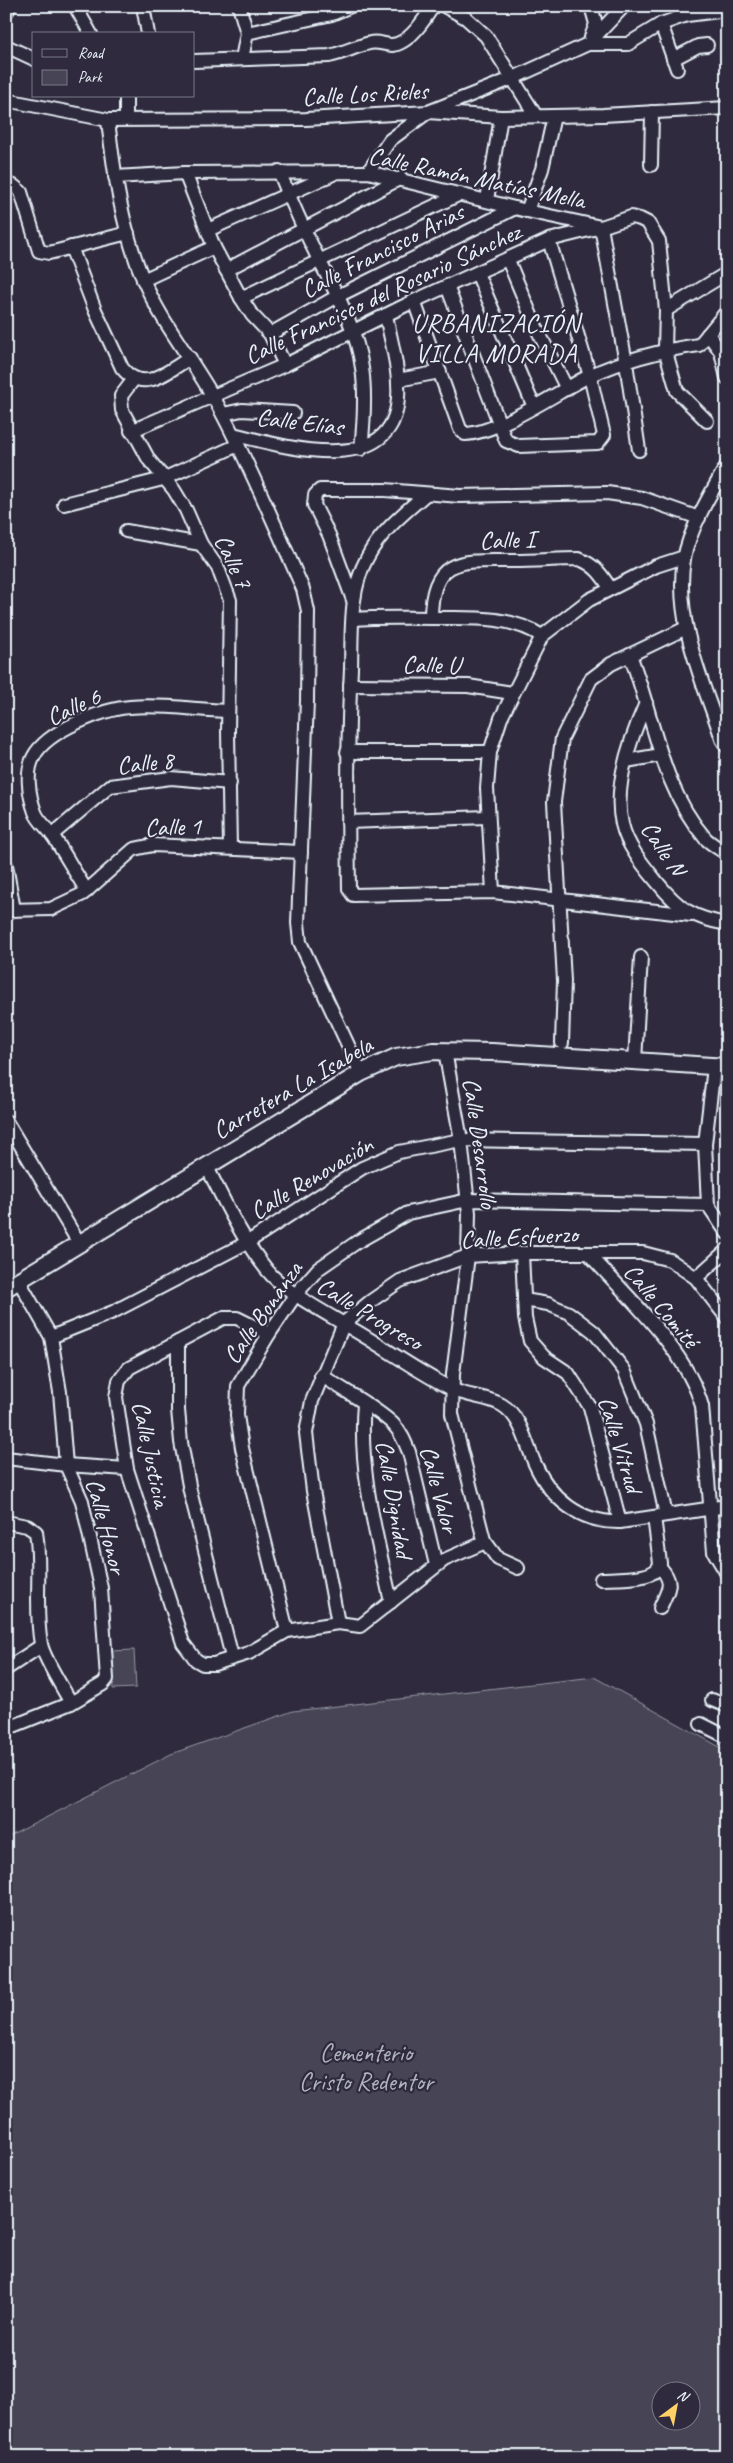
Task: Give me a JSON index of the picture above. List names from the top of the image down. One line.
{"streets":{"main road":["Carretera La Isabela"],"street":["Calle Los Rieles","Calle Ramón Matías Mella","Calle Francisco Arias","Calle Francisco del Rosario Sánchez","Calle Elías","Calle I","Calle 7","Calle U","Calle 6","Calle 8","Calle 1","Calle N","Calle Desarrollo","Calle Renovación","Calle Esfuerzo","Calle Comité","Calle Bonanza","Calle Progreso","Calle Vitrud","Calle Justicia","Calle Valor","Calle Dignidad","Calle Honor"]},"crossings":[["Calle Ramón Matías Mella","Calle Francisco Arias"],["Calle Ramón Matías Mella","Calle Francisco del Rosario Sánchez"],["Calle Francisco del Rosario Sánchez","Calle Elías"],["Calle Francisco del Rosario Sánchez","Calle 7"],["Calle 7","Calle 6"],["Calle 7","Calle 8"],["Calle 7","Calle 1"],["Calle 6","Calle 8"],["Calle 6","Calle 1"],["Carretera La Isabela","Calle Desarrollo"],["Carretera La Isabela","Calle Progreso"],["Carretera La Isabela","Calle Honor"],["Calle Desarrollo","Calle Renovación"],["Calle Desarrollo","Calle Esfuerzo"],["Calle Desarrollo","Calle Bonanza"],["Calle Desarrollo","Calle Progreso"],["Calle Renovación","Calle Progreso"],["Calle Renovación","Calle Honor"],["Calle Esfuerzo","Calle Comité"],["Calle Esfuerzo","Calle Progreso"],["Calle Esfuerzo","Calle Vitrud"],["Calle Esfuerzo","Calle Valor"],["Calle Comité","Calle Progreso"],["Calle Bonanza","Calle Progreso"],["Calle Bonanza","Calle Justicia"],["Calle Progreso","Calle Vitrud"],["Calle Valor","Calle Dignidad"]],"districts":["URBANIZACIÓN VILLA MORADA"],"parks":["Cementerio Cristo Redentor"],"legend":["Road","Park"],"north":"top right"}
